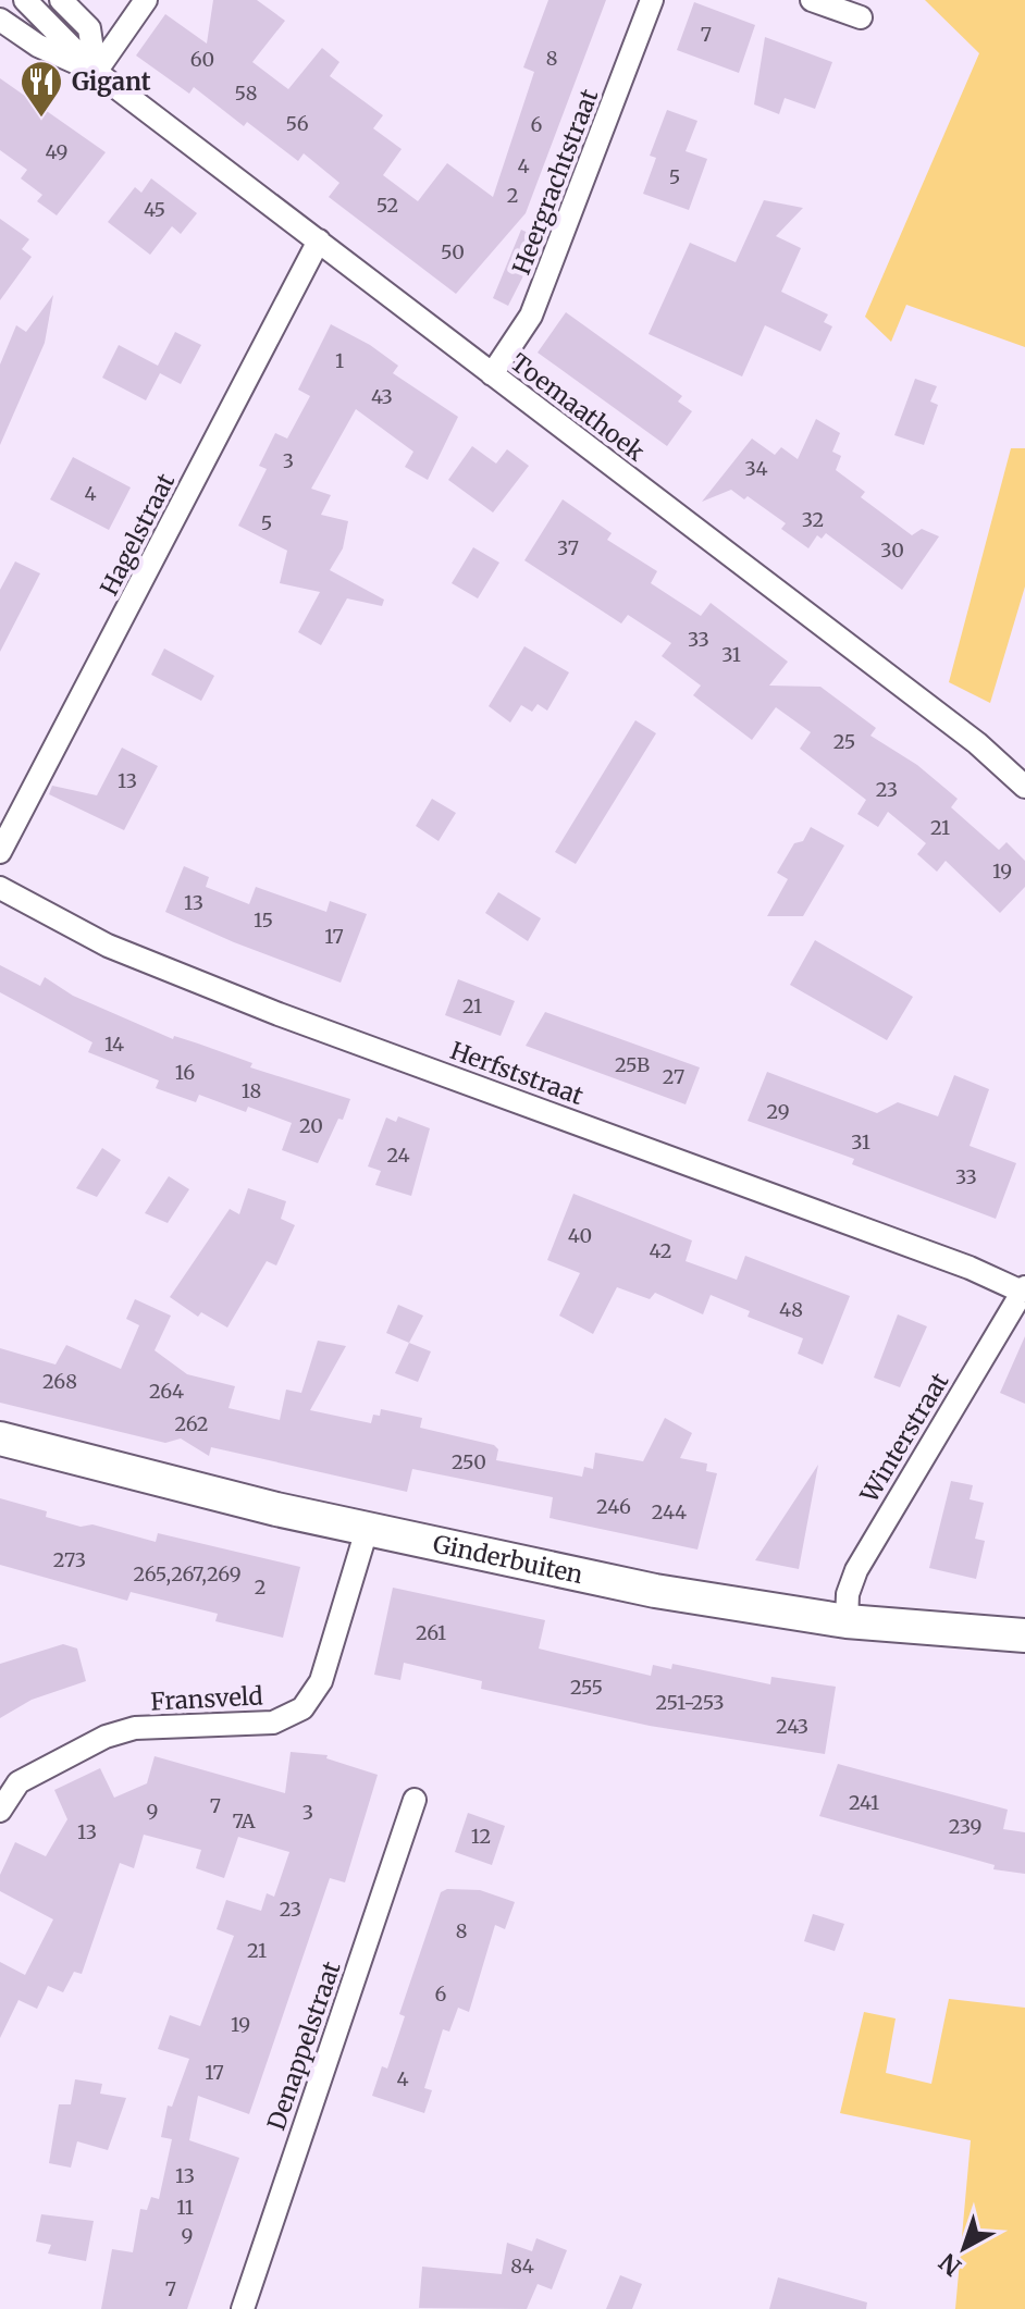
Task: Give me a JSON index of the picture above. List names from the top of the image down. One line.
{"streets":{"main road":["Ginderbuiten"],"street":["Heergrachtstraat","Toemaathoek","Hagelstraat","Herfststraat","Winterstraat","Fransveld","Denappelstraat"]},"crossings":[["Heergrachtstraat","Toemaathoek"],["Toemaathoek","Hagelstraat"],["Herfststraat","Winterstraat"],["Winterstraat","Ginderbuiten"],["Ginderbuiten","Fransveld"]],"places":{"restaurant":["Gigant"]},"house_numbers":["7","8","60","58","56","6","49","4","5","2","52","45","50","1","43","3","34","4","32","5","37","30","33","31","25","13","23","21","19","13","15","17","21","14","25B","16","27","18","29","20","31","24","33","40","42","48","268","264","262","250","246","244","273","265,267,269","2","261","255","251-253","243","241","7","9","3","7A","239","13","12","23","8","21","6","19","17","4","13","11","9","84","7"],"north":"bottom left"}
